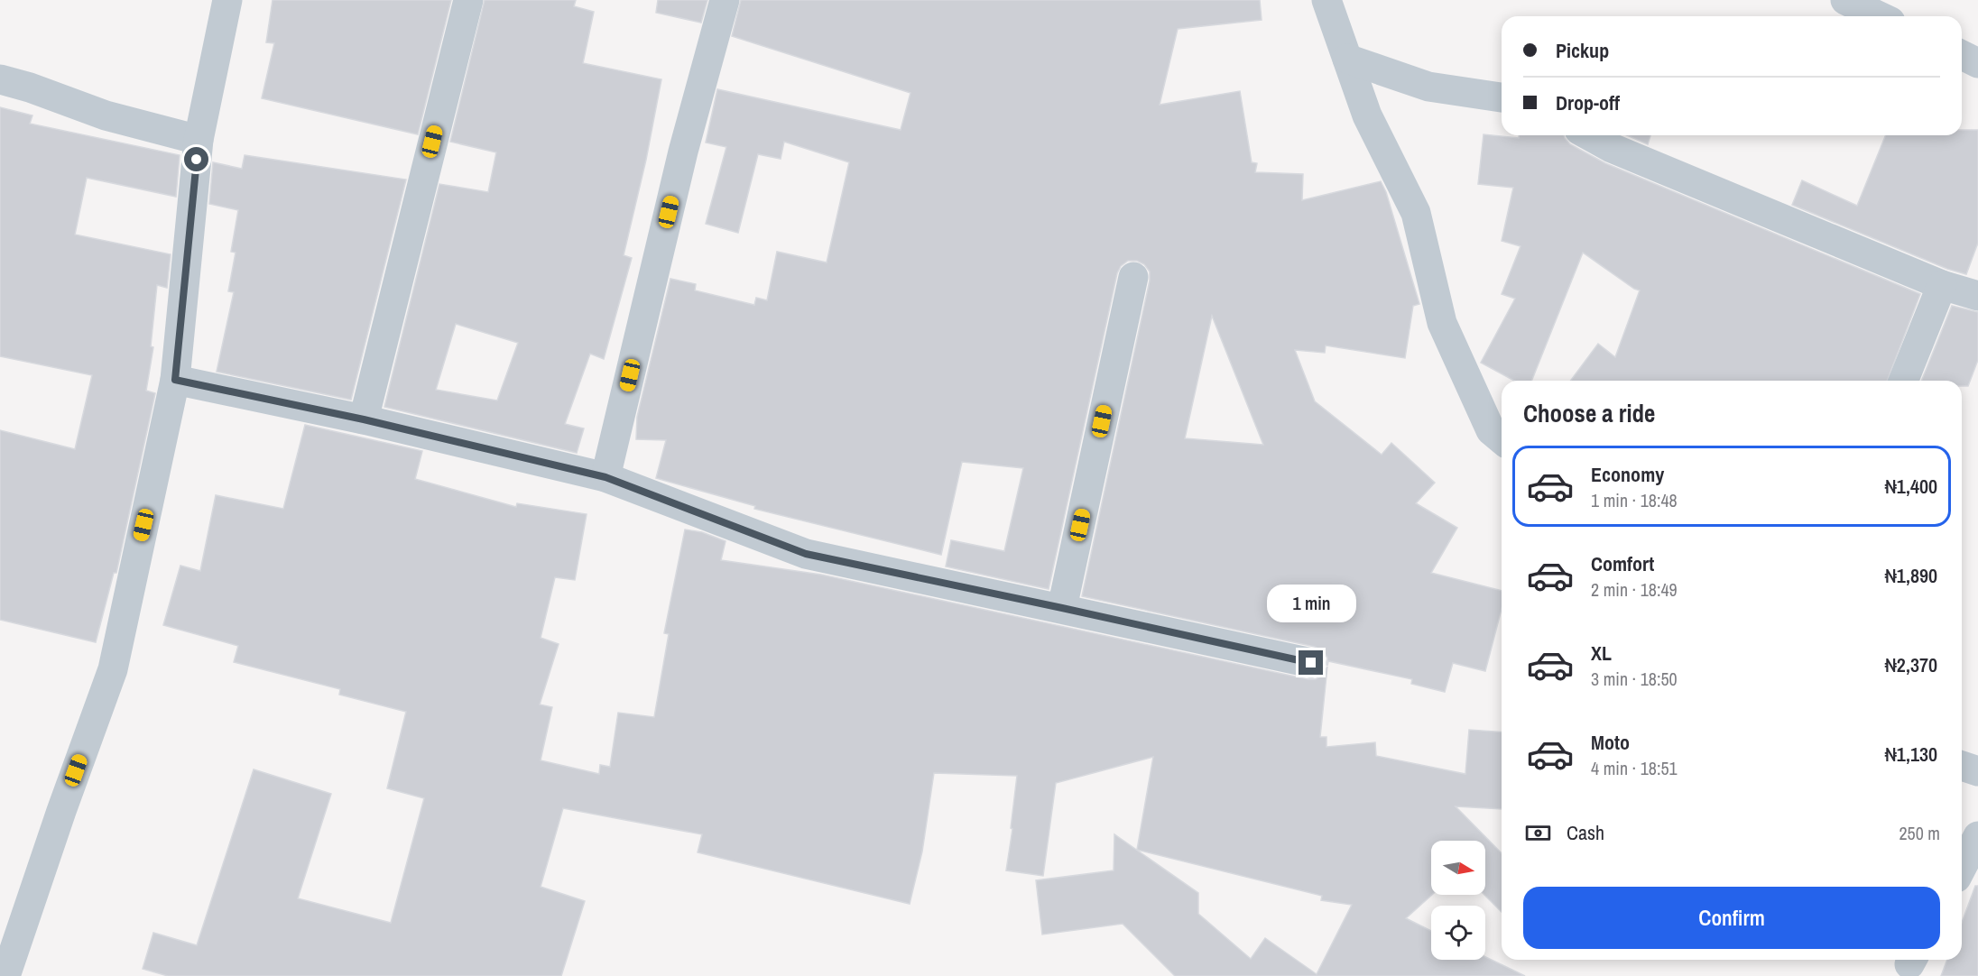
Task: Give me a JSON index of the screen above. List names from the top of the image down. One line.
{"north":"right","page":{"banner":["Pickup","Drop-off"],"heading":"Choose a ride","list":[{"name":"Economy","note":"1 min · 18:48","value":"₦1,400"},{"name":"Comfort","note":"2 min · 18:49","value":"₦1,890"},{"name":"XL","note":"3 min · 18:50","value":"₦2,370"},{"name":"Moto","note":"4 min · 18:51","value":"₦1,130"}],"bubble":"1 min","pay":["Cash","250 m"],"buttons":"Confirm"}}
